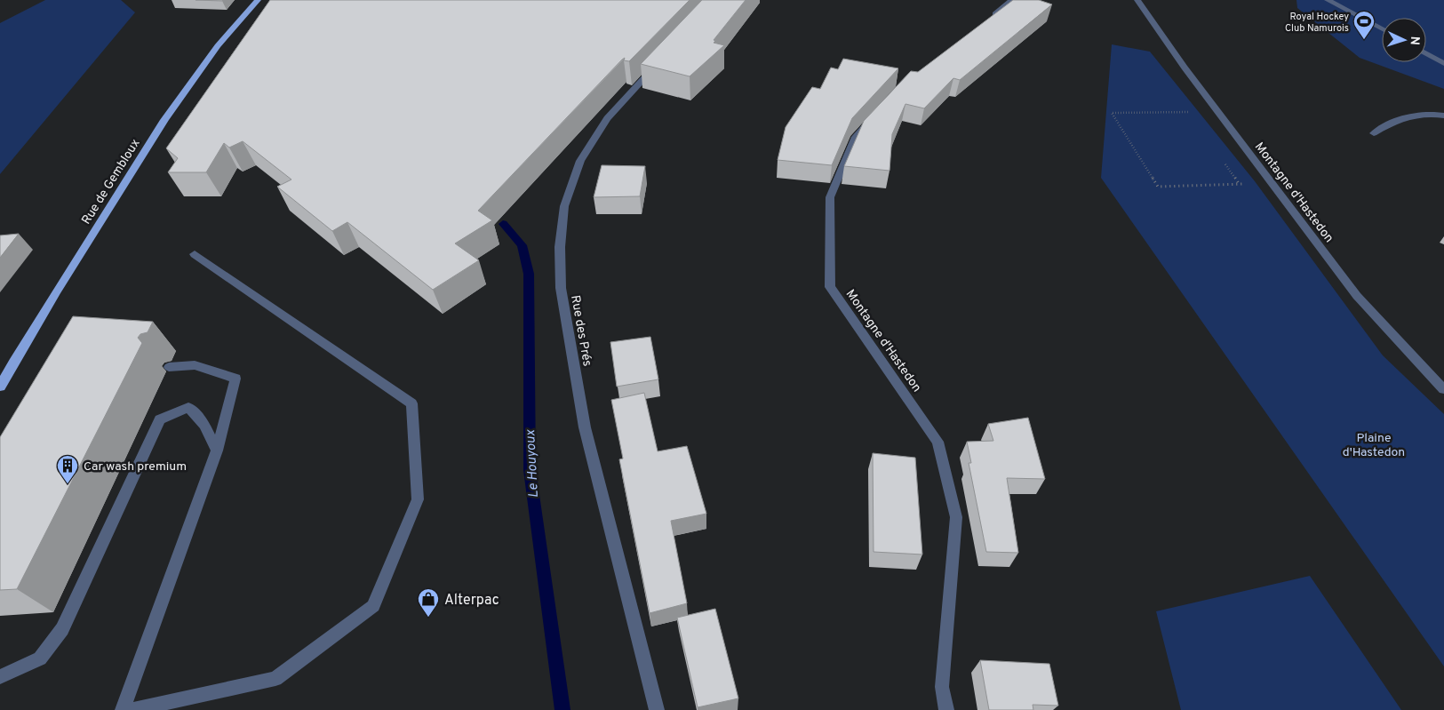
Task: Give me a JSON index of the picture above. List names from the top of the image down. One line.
{"streets":{"main road":["Rue de Gembloux"],"street":["Montagne d'Hastedon","Rue des Prés"]},"water":["Le Houyoux"],"parks":["Plaine d'Hastedon"],"places":{"sports":["Royal Hockey Club Namurois"],"building":["Car wash premium"],"shop":["Alterpac"]},"north":"right"}
